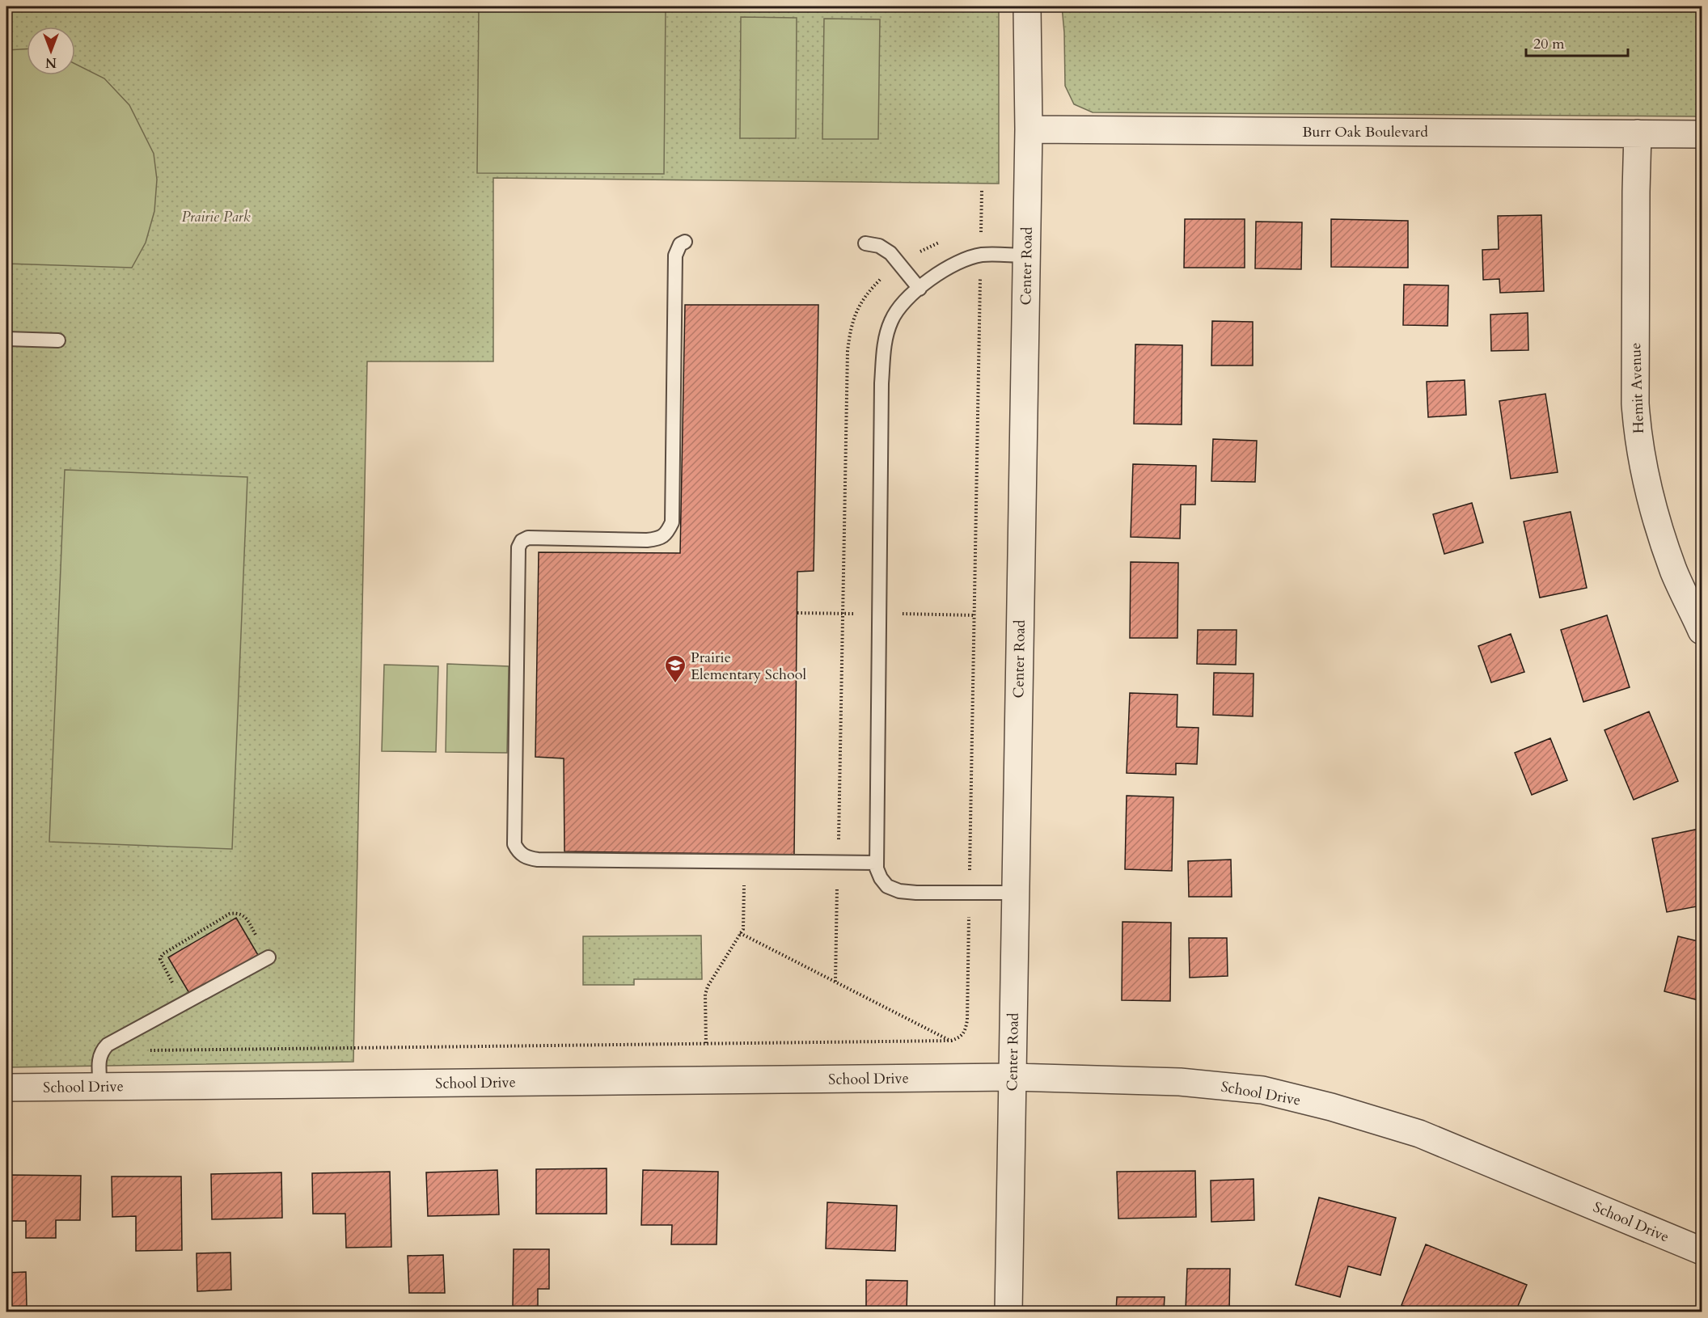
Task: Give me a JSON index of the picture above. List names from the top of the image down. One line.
{"streets":{"street":["Burr Oak Boulevard","Center Road","Hemit Avenue","School Drive"]},"crossings":[["Burr Oak Boulevard","Center Road"],["Burr Oak Boulevard","Hemit Avenue"],["Center Road","School Drive"]],"parks":["Prairie Park"],"places":{"school or university":["Prairie Elementary School"]},"scale_bar":"20 m","north":"bottom"}
